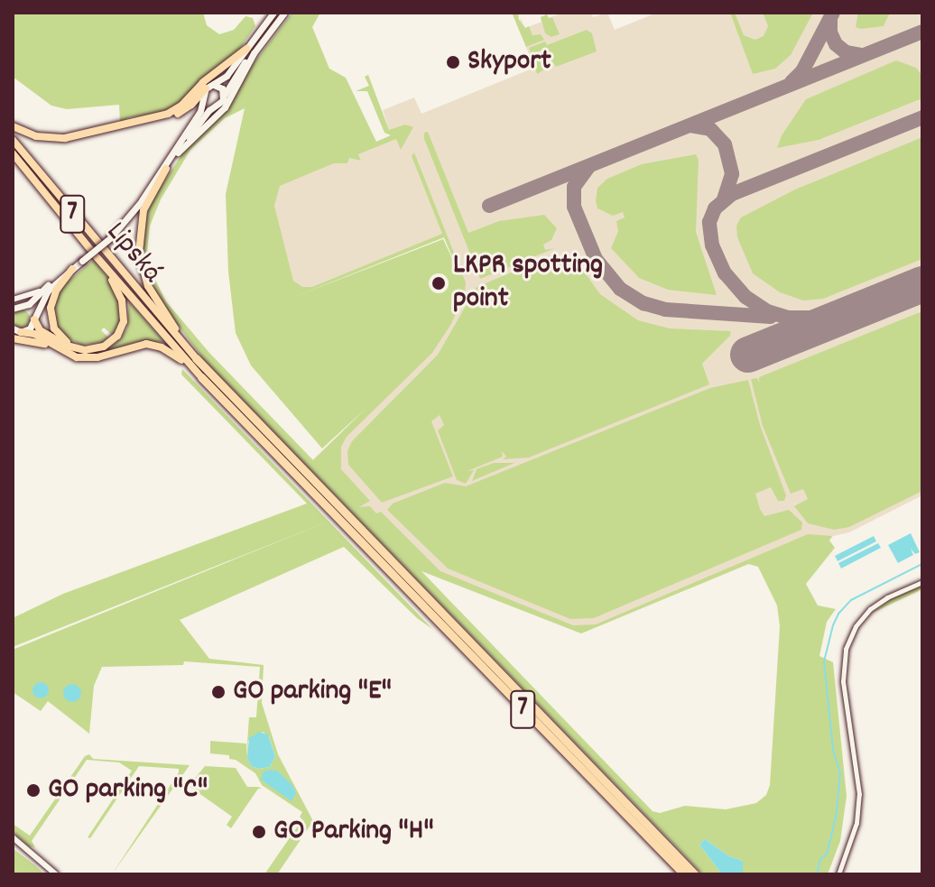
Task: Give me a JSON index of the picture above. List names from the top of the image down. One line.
{"streets":{"highway":["7","Lipská"]},"crossings":[["7","Lipská"]],"places":["Skyport","LKPR spotting point","GO parking \"E\"","GO parking \"C\"","GO Parking \"H\""]}
